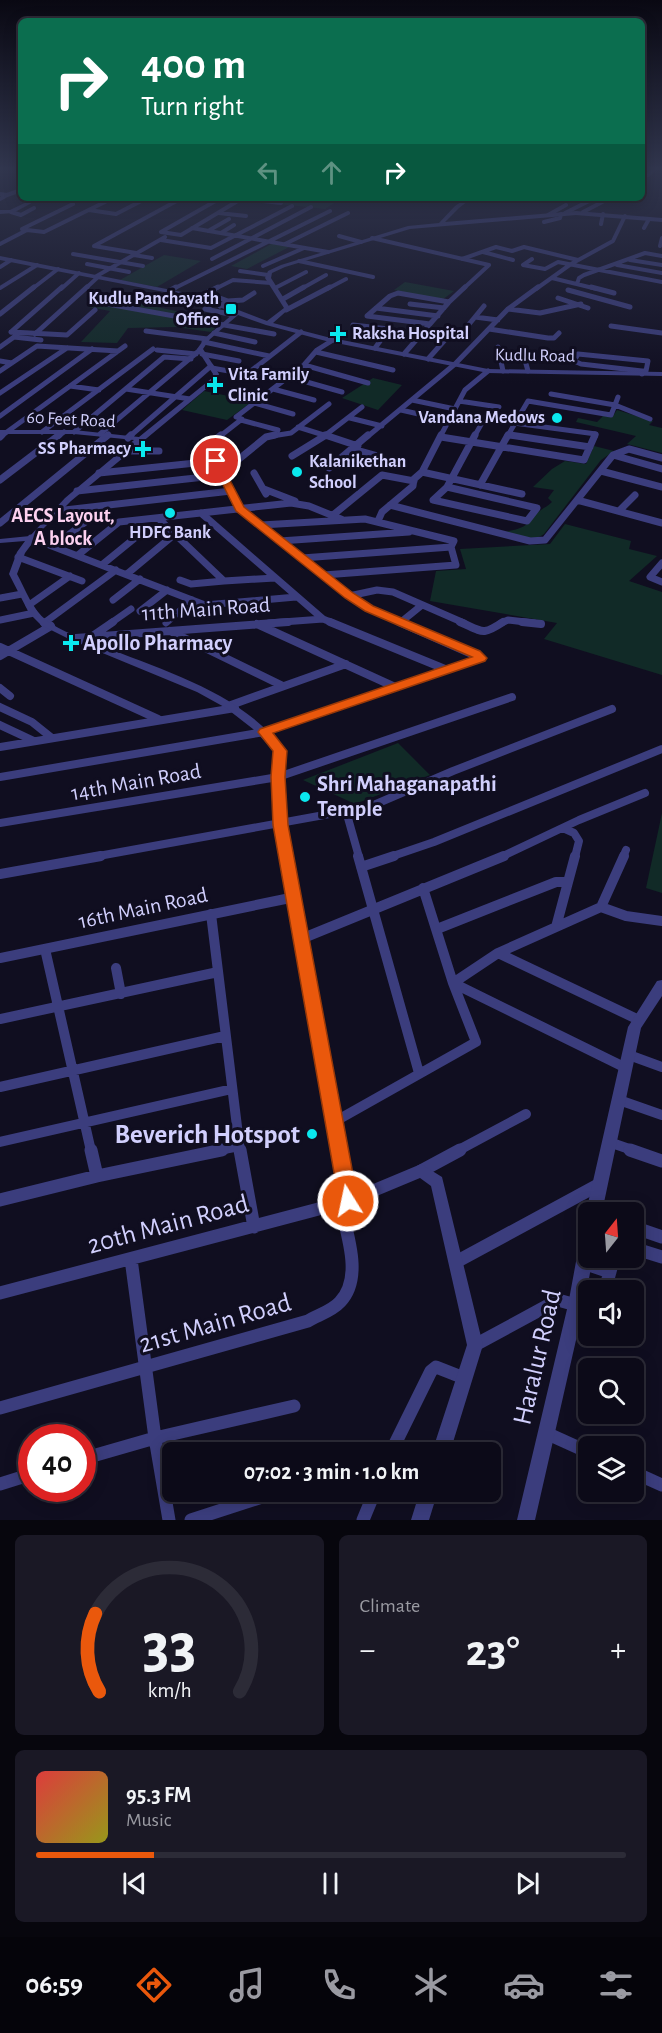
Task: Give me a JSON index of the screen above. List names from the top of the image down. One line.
{"streets":{"street":["Kudlu Road","60 Feet Road","11th Main Road","14th Main Road","16th Main Road","20th Main Road","21st Main Road","Haralur Road"]},"crossings":[["20th Main Road","21st Main Road"]],"districts":["AECS Layout, A block"],"places":{"transit":["Kudlu Panchayath Office"],"health":["Raksha Hospital","Vita Family Clinic","SS Pharmacy","Apollo Pharmacy"],"other":["Vandana Medows","Kalanikethan School","HDFC Bank","Shri Mahaganapathi Temple","Beverich Hotspot"]},"north":"top","page":{"turn":["400 m","Turn right"],"limit":"40","trip":"07:02 · 3 min · 1.0 km","tile":"Climate","heat":["−","23°","+"],"song":["95.3 FM","Music"],"tabs":"06:59","gauge":["33","km/h"]}}
